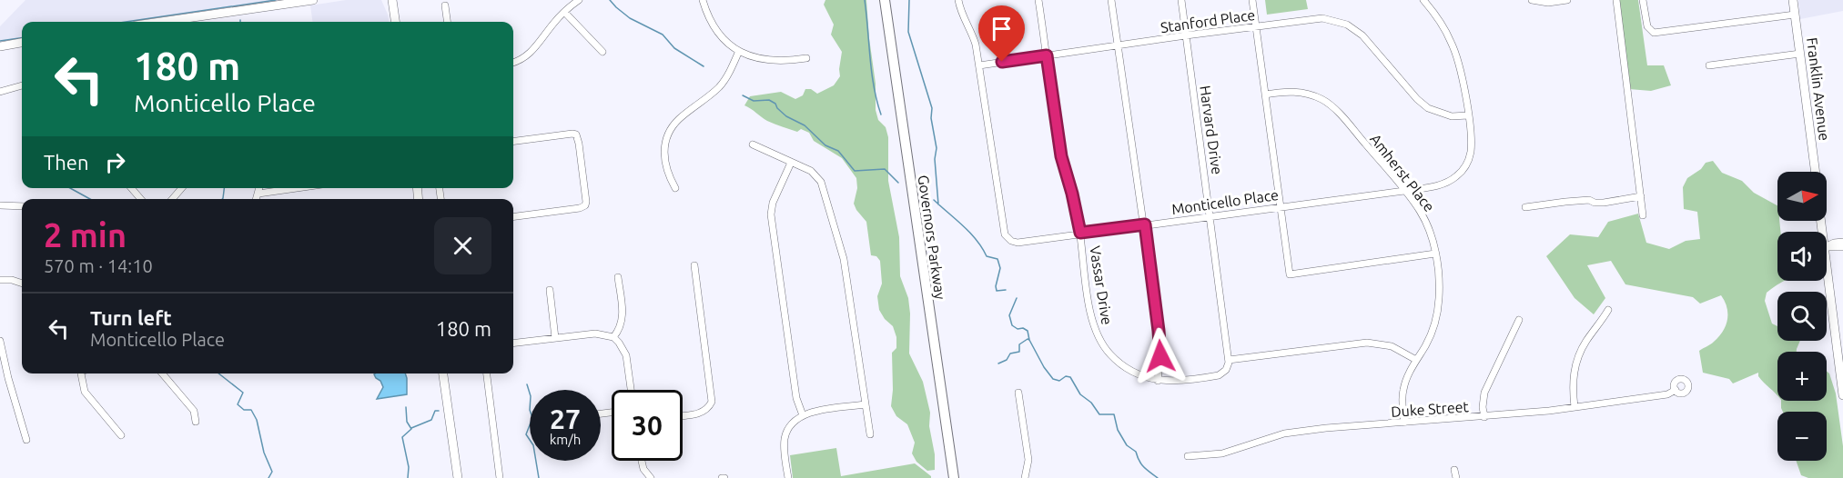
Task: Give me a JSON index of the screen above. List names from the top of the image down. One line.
{"streets":{"main road":["Governors Parkway"],"street":["Stanford Place","Franklin Avenue","Harvard Drive","Amherst Place","Monticello Place","Vassar Drive","Duke Street"]},"crossings":[["Stanford Place","Harvard Drive"],["Stanford Place","Monticello Place"],["Stanford Place","Vassar Drive"],["Harvard Drive","Monticello Place"],["Harvard Drive","Vassar Drive"],["Amherst Place","Monticello Place"],["Amherst Place","Duke Street"],["Monticello Place","Vassar Drive"]],"north":"right","page":{"turn":["180 m","Monticello Place"],"then":"Then","map_buttons":["+","−"],"heading":["2 min","570 m · 14:10"],"list":[{"name":"Turn left","note":"Monticello Place","value":"180 m"}],"speed":"27 km/h","limit":"30"}}
